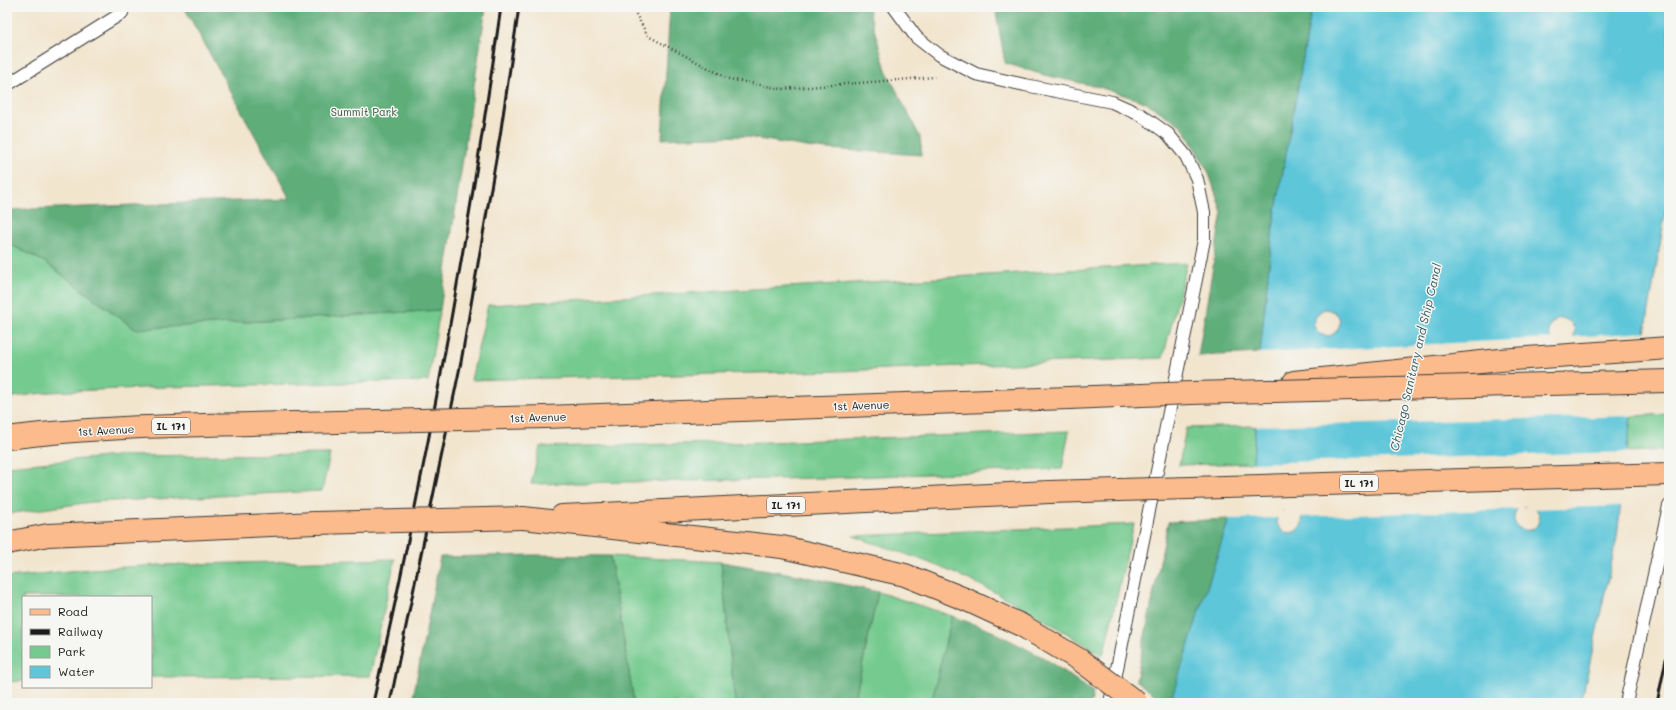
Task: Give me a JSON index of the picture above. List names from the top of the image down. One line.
{"streets":{"main road":["1st Avenue","IL 171"]},"crossings":[["1st Avenue","IL 171"]],"water":["Chicago Sanitary and Ship Canal"],"parks":["Summit Park"],"legend":["Road","Railway","Park","Water"]}
